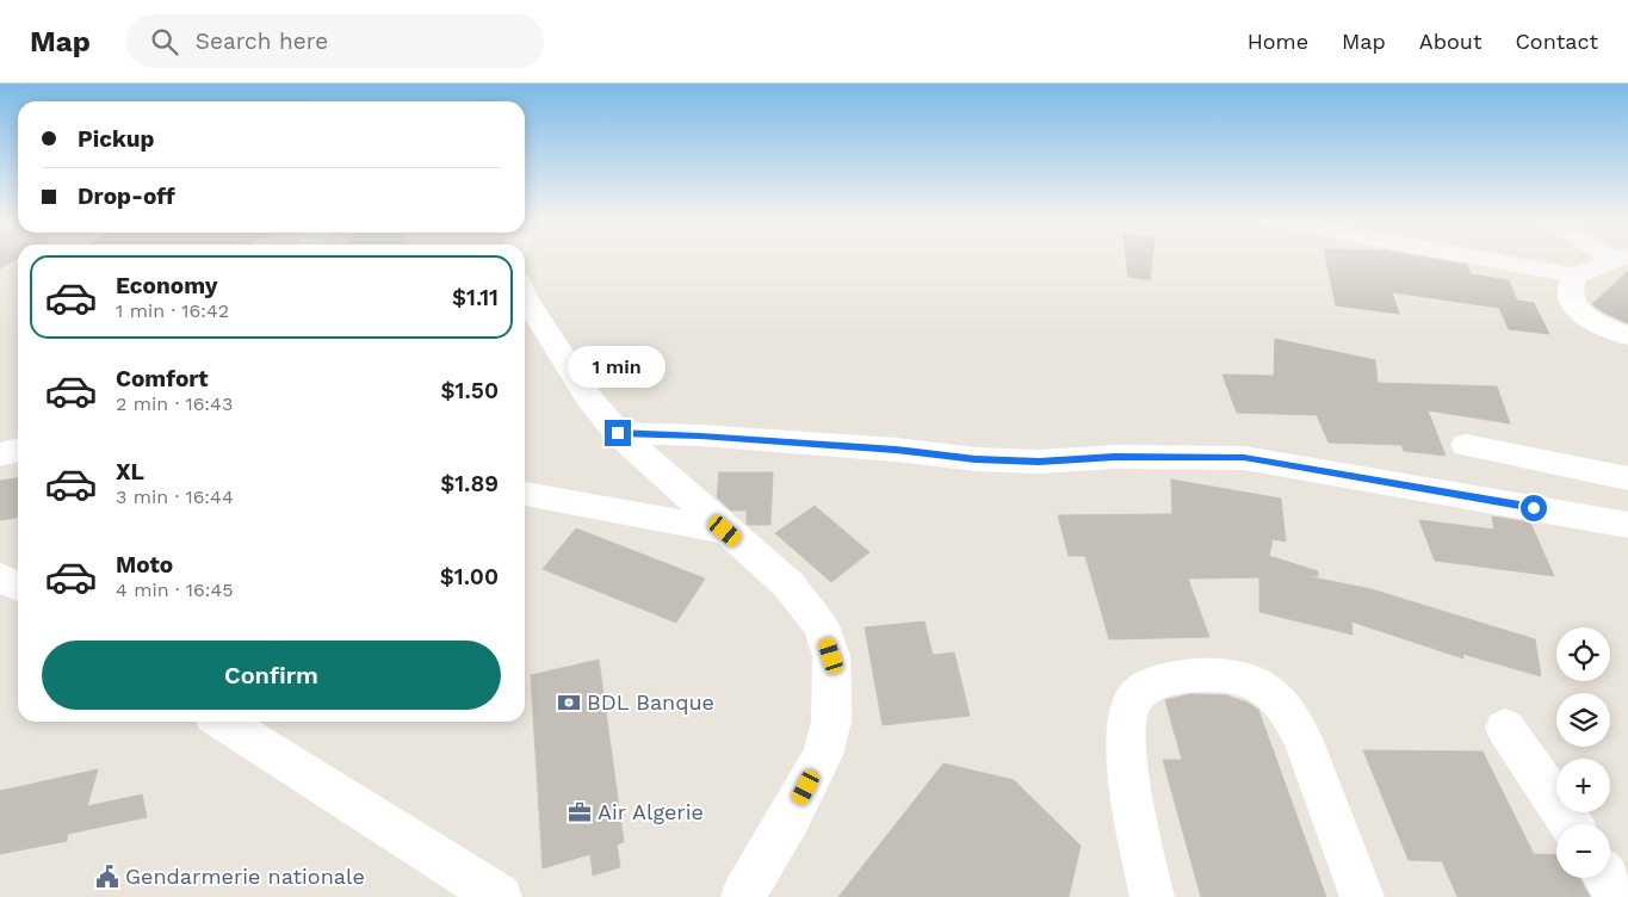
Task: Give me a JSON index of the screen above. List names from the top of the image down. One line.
{"places":{"bank":["BDL Banque"],"office":["Air Algerie"],"public building":["Gendarmerie nationale"]},"page":{"header":"Map","search":"Search here","nav":["Home","Map","About","Contact"],"banner":["Pickup","Drop-off"],"list":[{"name":"Economy","note":"1 min · 16:42","value":"$1.11"},{"name":"Comfort","note":"2 min · 16:43","value":"$1.50"},{"name":"XL","note":"3 min · 16:44","value":"$1.89"},{"name":"Moto","note":"4 min · 16:45","value":"$1.00"}],"bubble":"1 min","map_buttons":["+","−"],"buttons":"Confirm"}}
